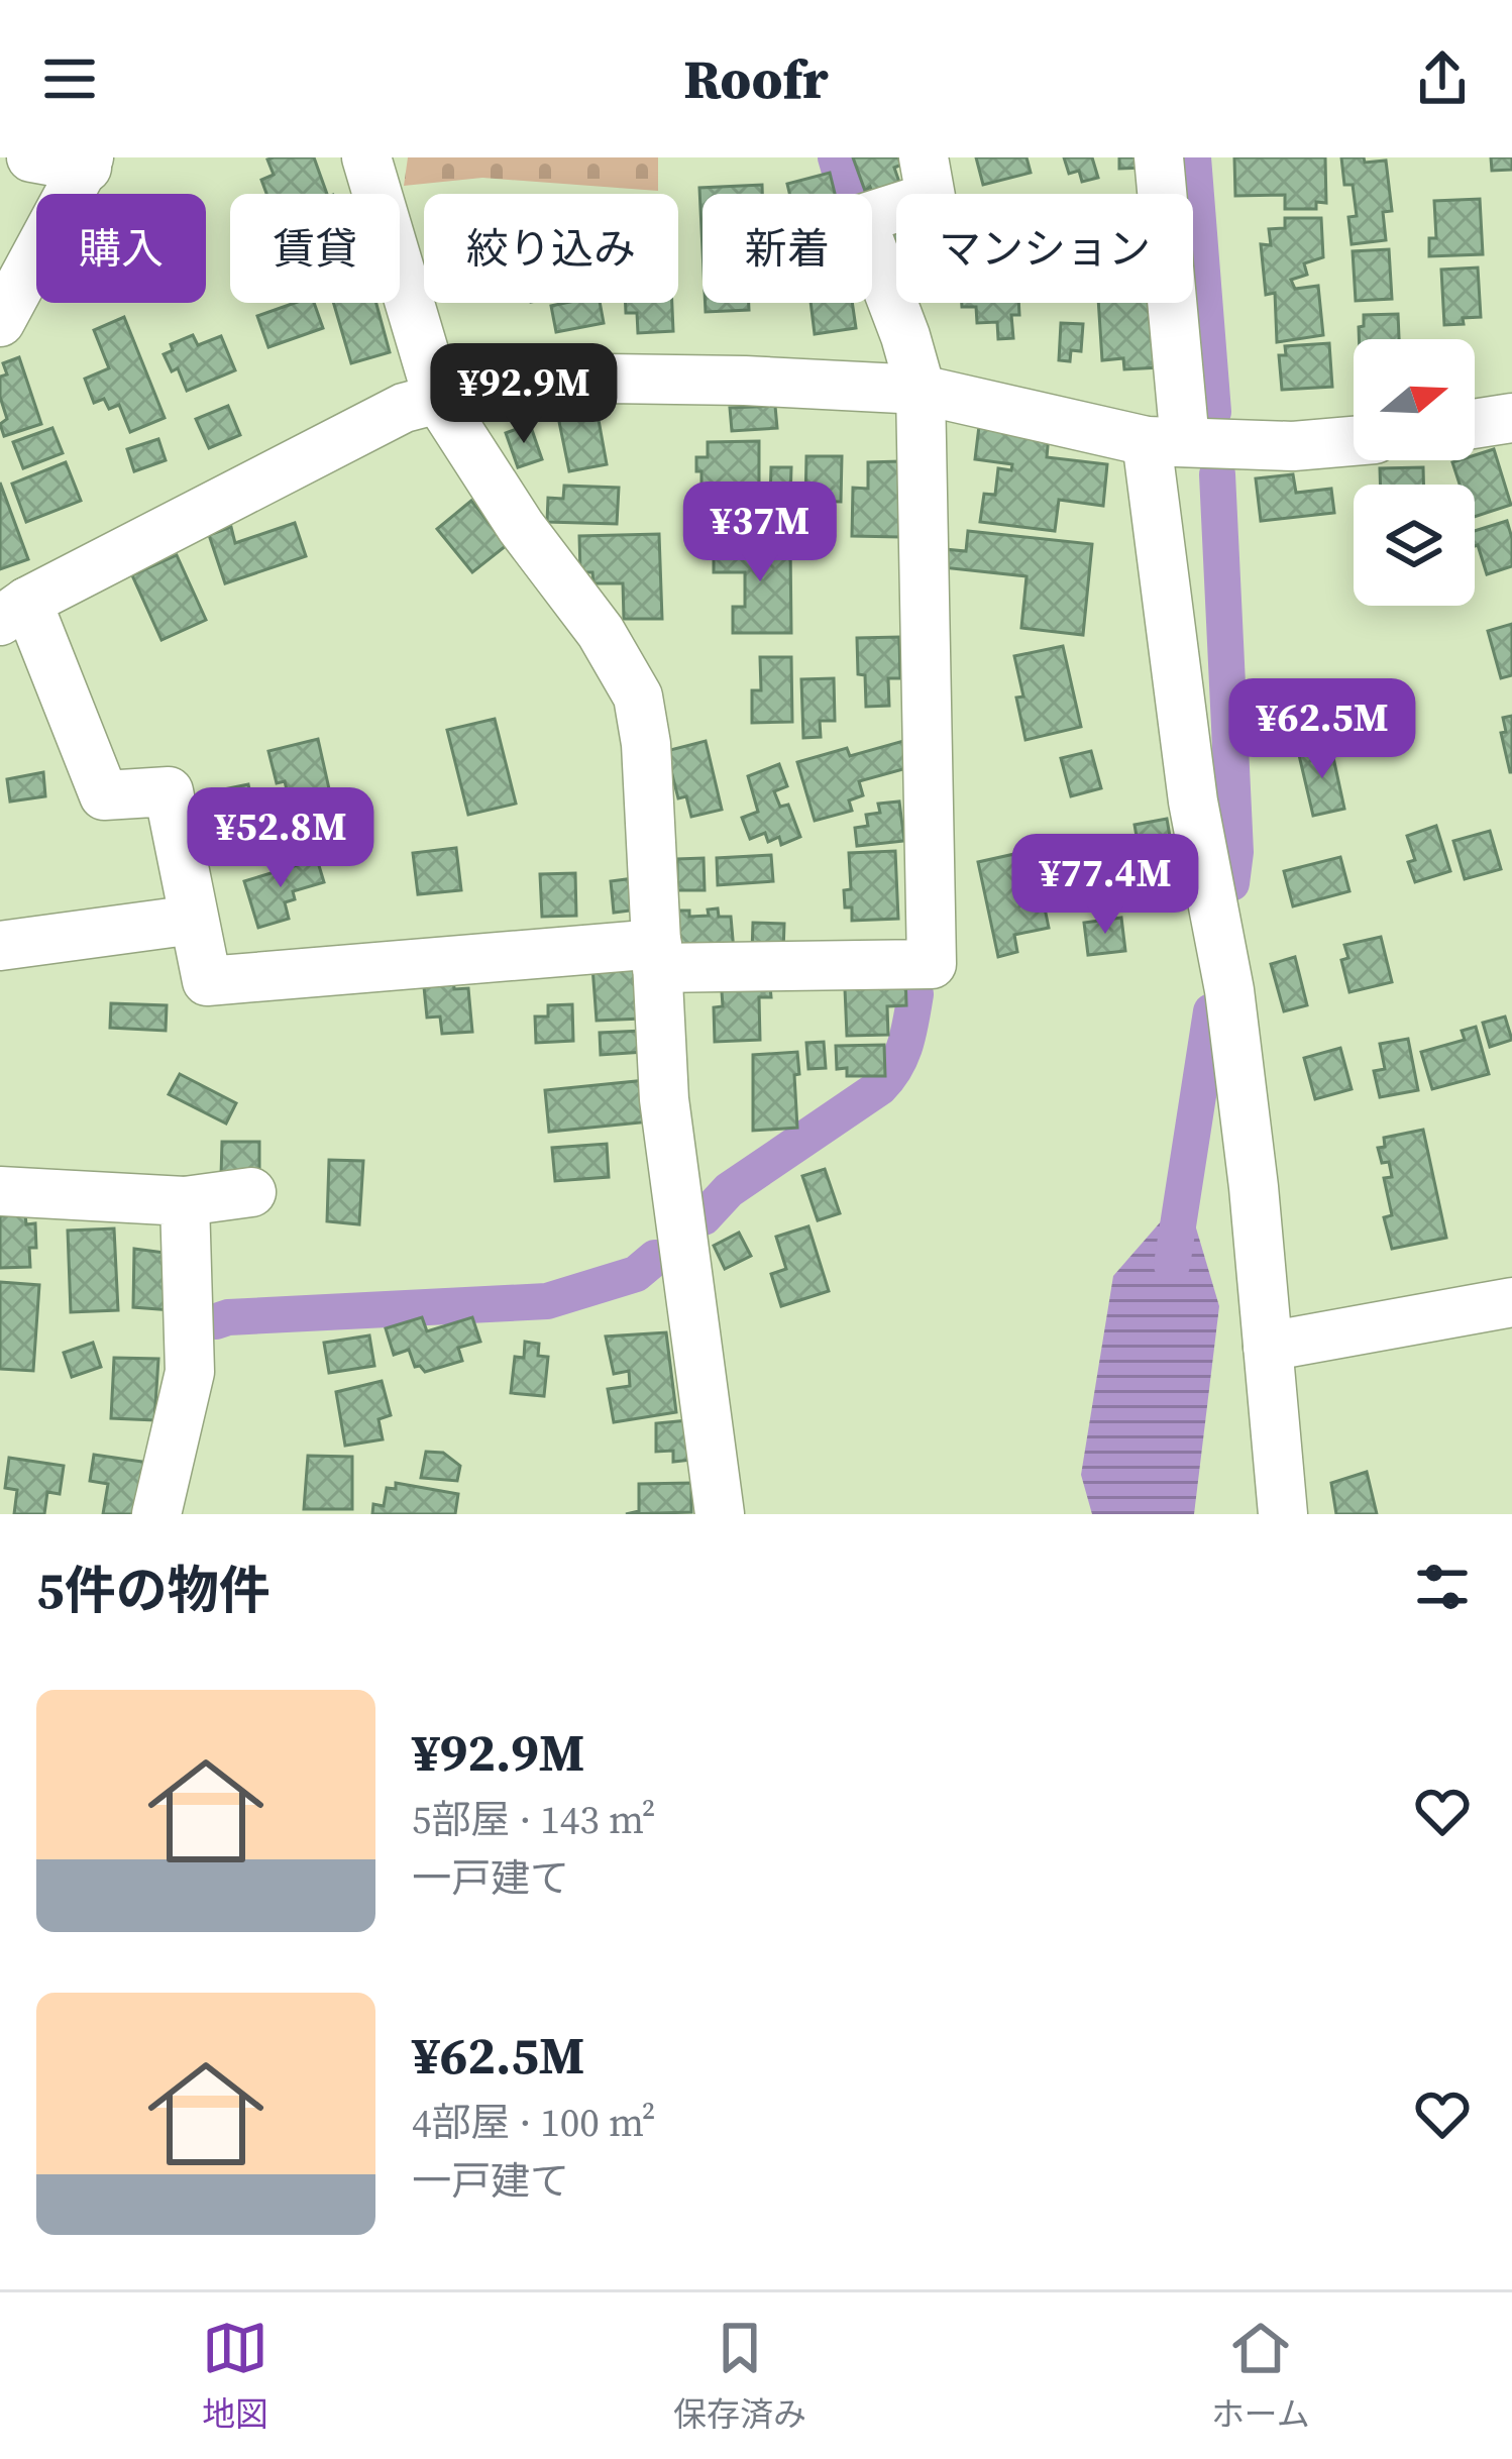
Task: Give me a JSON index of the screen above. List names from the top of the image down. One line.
{"north":"right","page":{"header":"Roofr","chip":["購入","賃貸","絞り込み","新着","マンション"],"price":["¥92.9M","¥37M","¥62.5M","¥52.8M","¥77.4M"],"heading":"5件の物件","list":[{"name":"¥92.9M","note":"5部屋 · 143 m² · 一戸建て"},{"name":"¥62.5M","note":"4部屋 · 100 m² · 一戸建て"}],"tabs":["地図","保存済み","ホーム"]}}
